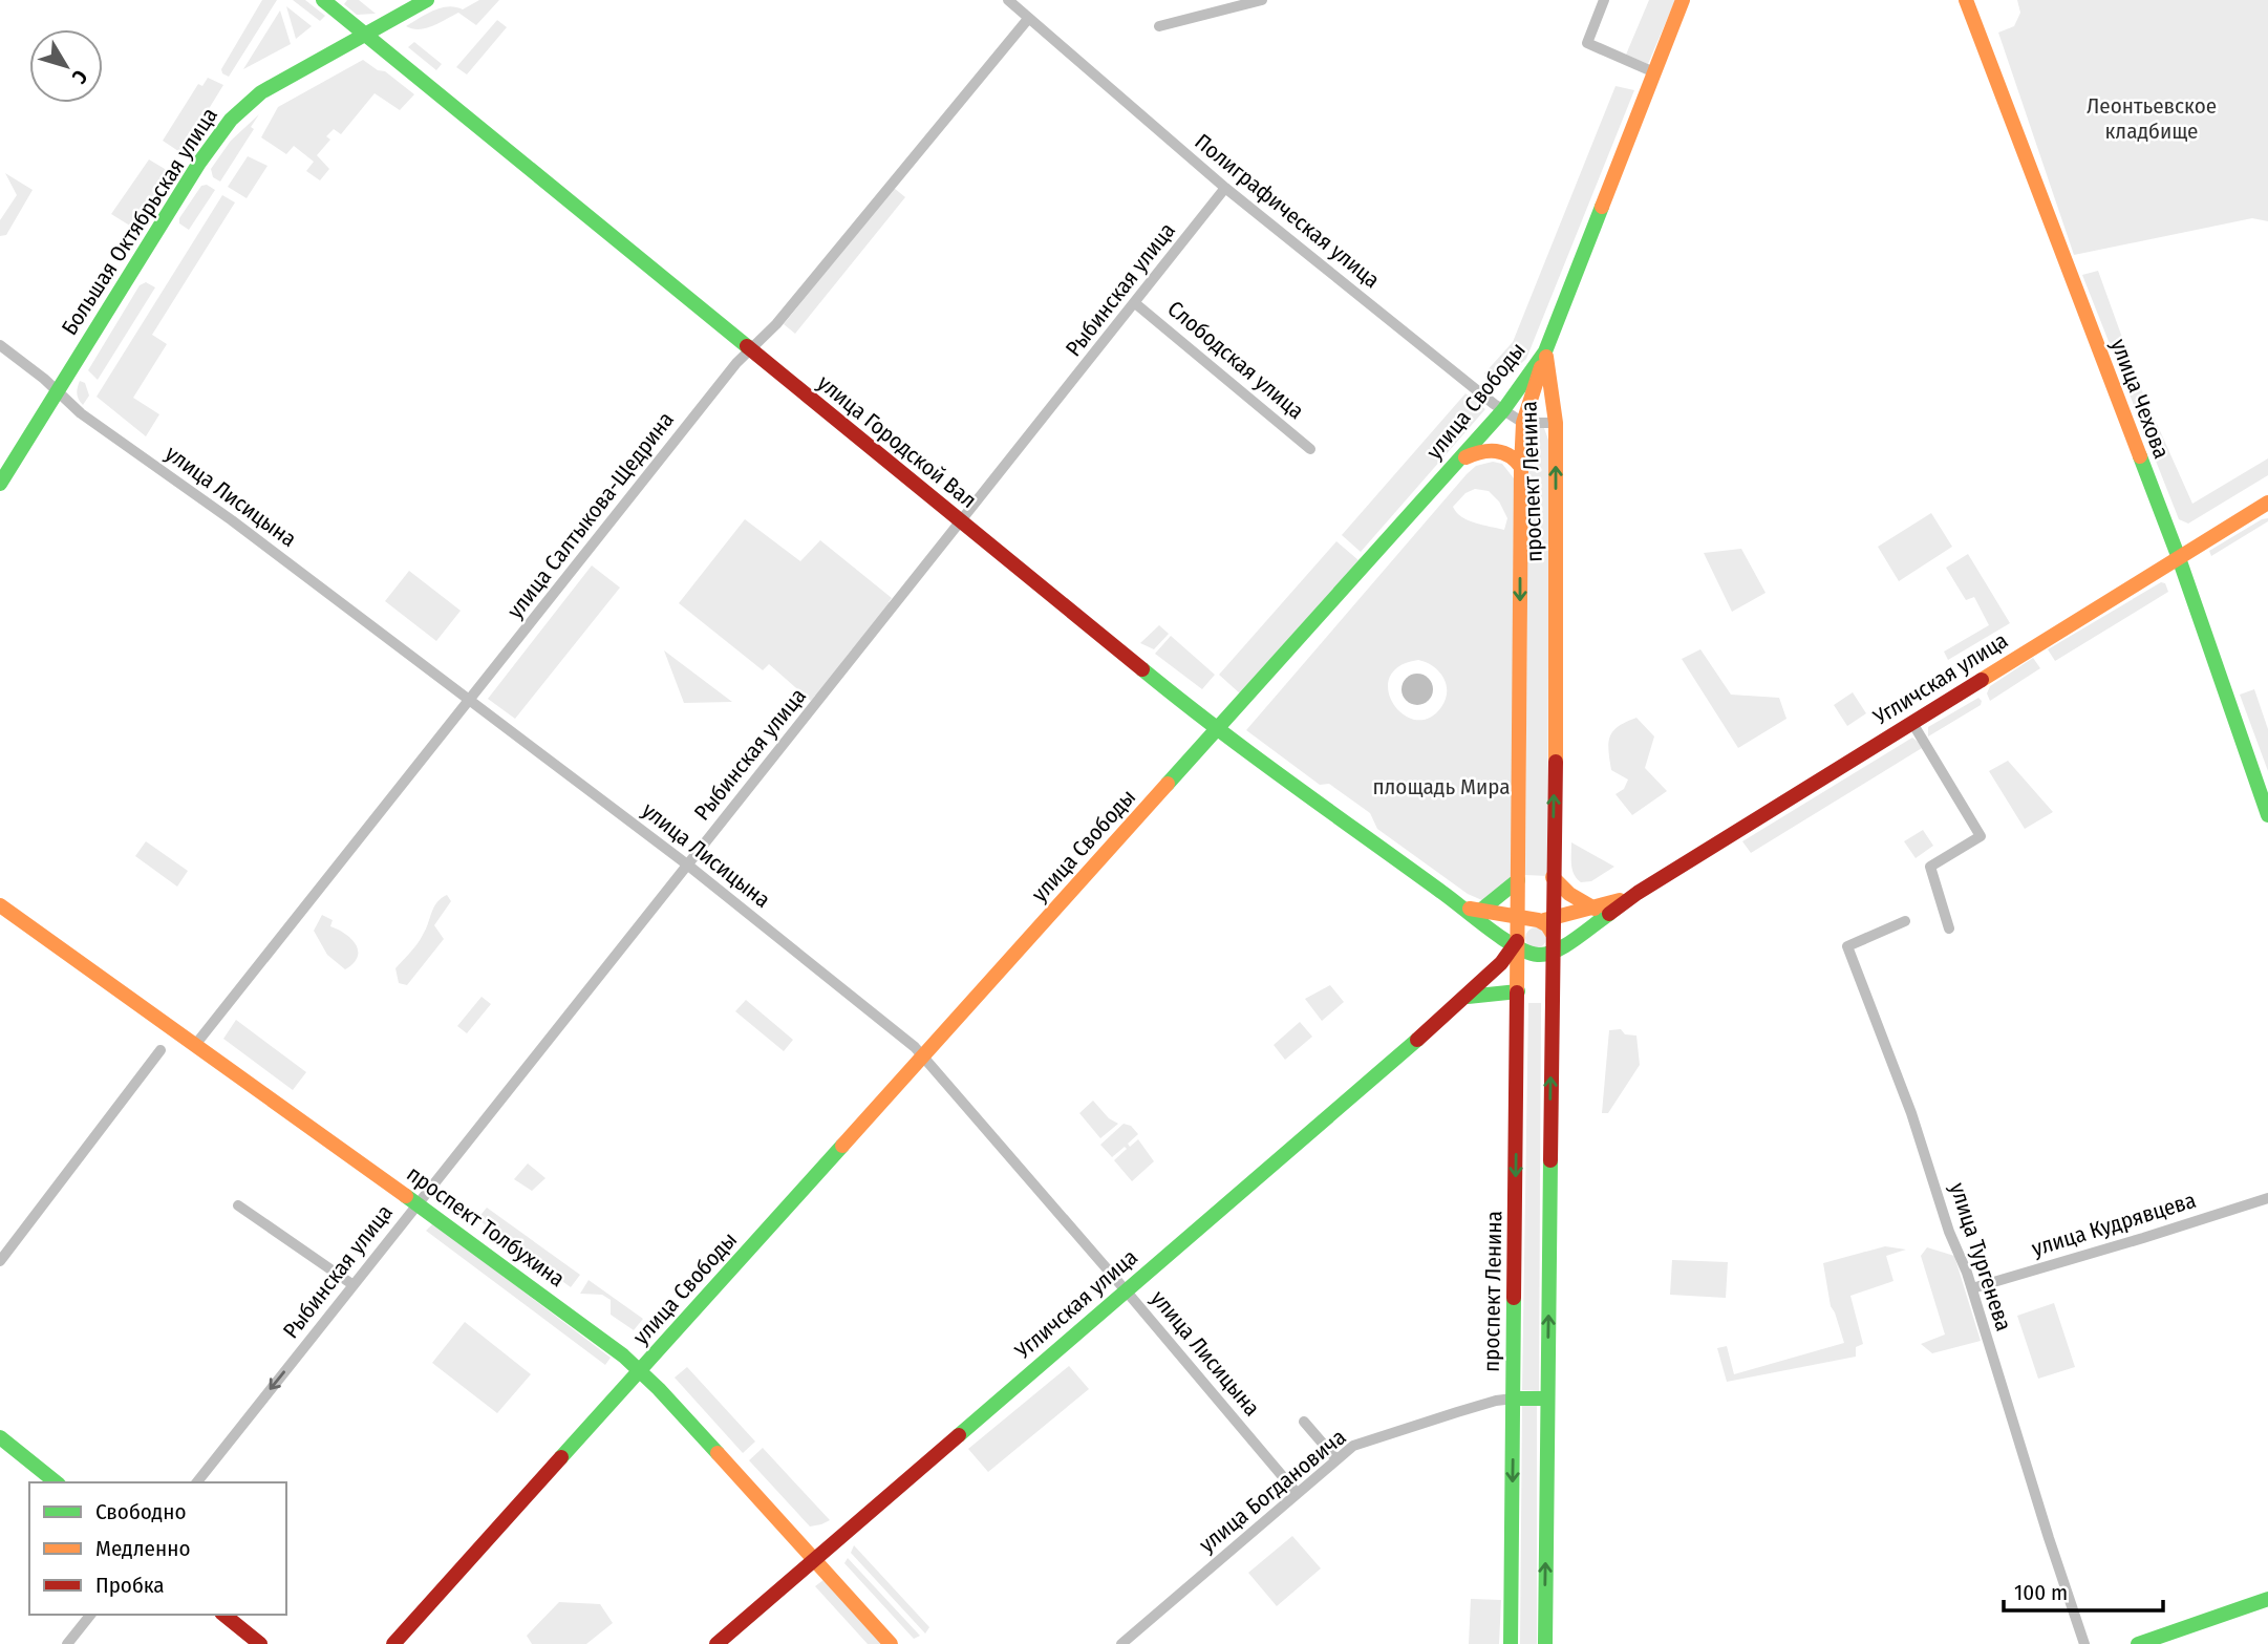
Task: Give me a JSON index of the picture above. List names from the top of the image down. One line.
{"streets":{"main road":["Большая Октябрьская улица","улица Чехова","улица Свободы","улица Городской Вал","проспект Ленина","Угличская улица","проспект Толбухина"],"street":["Полиграфическая улица","Рыбинская улица","Слободская улица","улица Лисицына","улица Салтыкова-Щедрина","улица Кудрявцева","улица Тургенева","улица Богдановича"]},"crossings":[["Полиграфическая улица","Рыбинская улица"],["Полиграфическая улица","улица Свободы"],["Полиграфическая улица","проспект Ленина"],["Полиграфическая улица","улица Салтыкова-Щедрина"],["Большая Октябрьская улица","улица Городской Вал"],["Большая Октябрьская улица","улица Лисицына"],["Рыбинская улица","Слободская улица"],["Рыбинская улица","улица Городской Вал"],["Рыбинская улица","улица Лисицына"],["Рыбинская улица","проспект Толбухина"],["улица Чехова","Угличская улица"],["улица Свободы","улица Городской Вал"],["улица Свободы","проспект Ленина"],["улица Свободы","улица Лисицына"],["улица Свободы","проспект Толбухина"],["улица Городской Вал","проспект Ленина"],["улица Городской Вал","улица Салтыкова-Щедрина"],["улица Городской Вал","Угличская улица"],["проспект Ленина","Угличская улица"],["проспект Ленина","улица Богдановича"],["улица Лисицына","улица Салтыкова-Щедрина"],["улица Лисицына","Угличская улица"],["улица Лисицына","улица Богдановича"],["улица Салтыкова-Щедрина","проспект Толбухина"],["Угличская улица","проспект Толбухина"],["улица Кудрявцева","улица Тургенева"]],"parks":["Леонтьевское кладбище","площадь Мира"],"legend":["Свободно","Медленно","Пробка"],"scale_bar":"100 m","north":"bottom right"}
